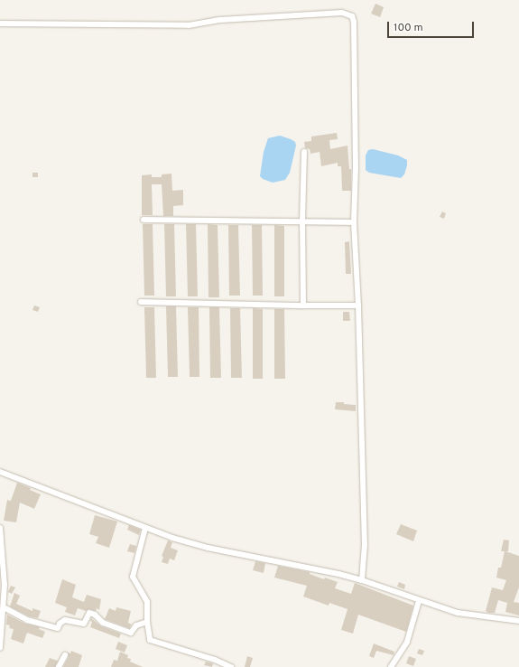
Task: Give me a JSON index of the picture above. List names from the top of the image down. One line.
{"scale_bar":"100 m"}
